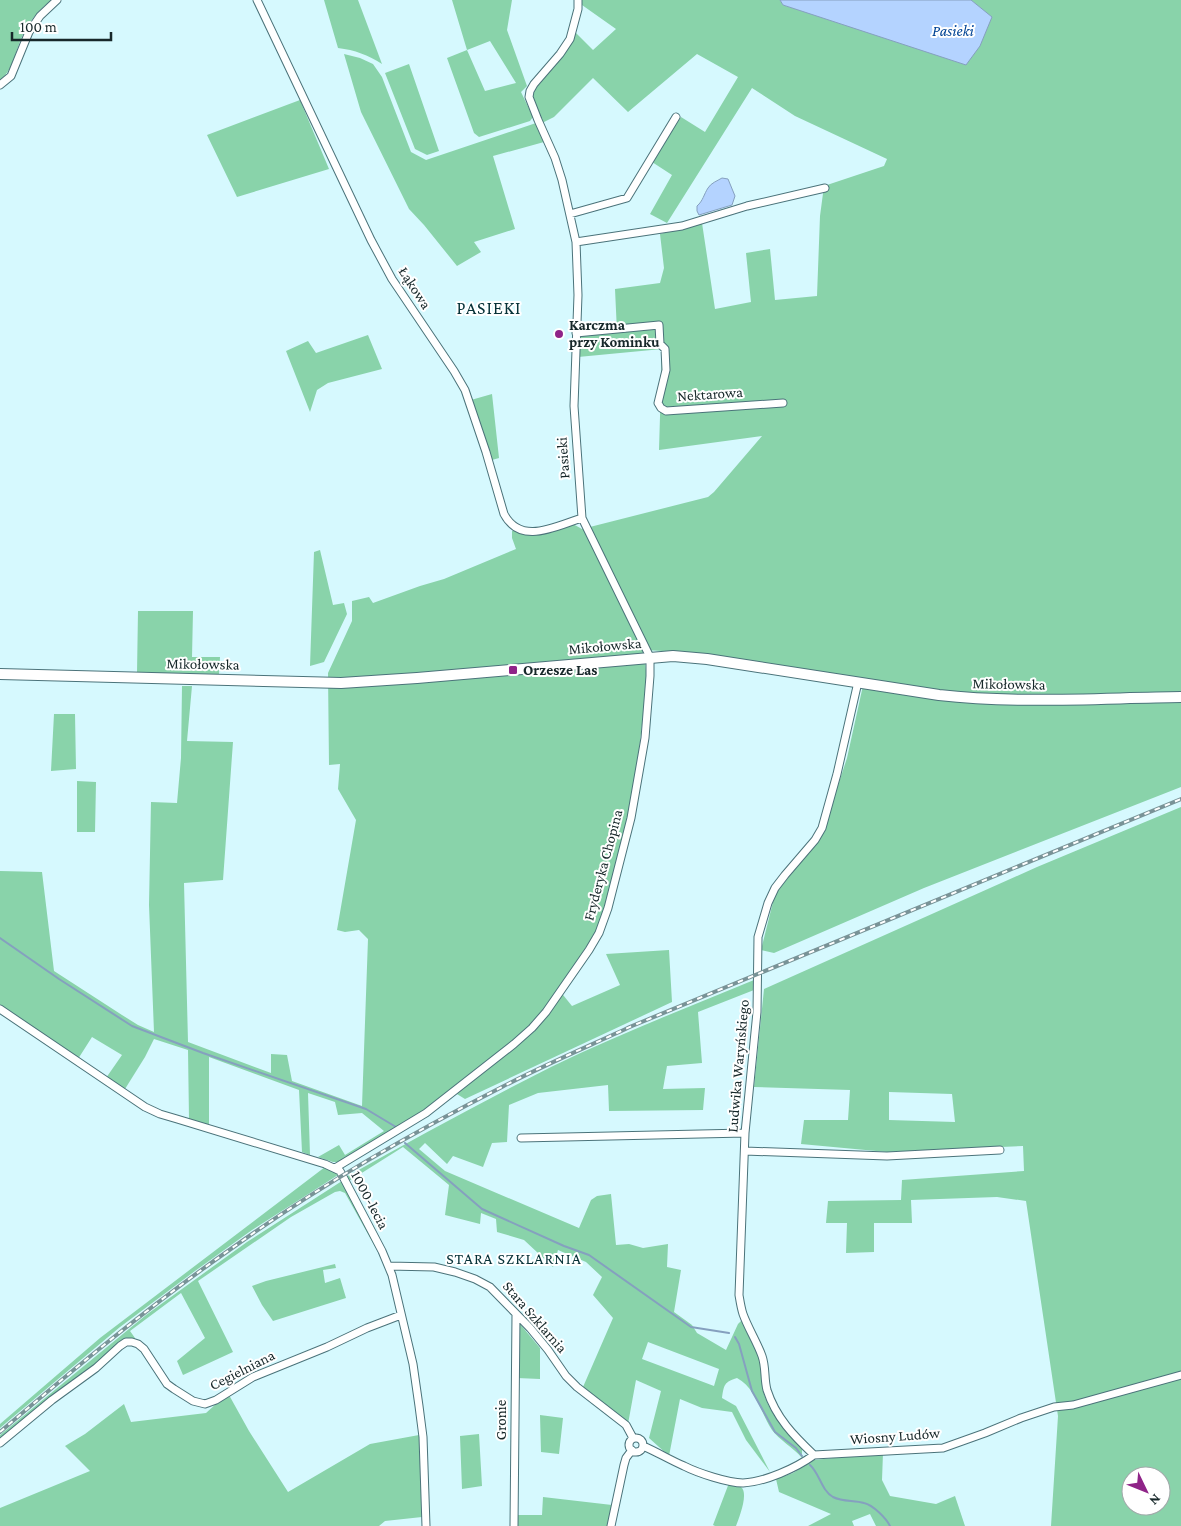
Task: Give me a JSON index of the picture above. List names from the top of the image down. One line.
{"streets":{"main road":["Mikołowska"],"street":["Łąkowa","Nektarowa","Pasieki","Fryderyka Chopina","Ludwika Waryńskiego","1000-lecia","Stara Szklarnia","Cegielniana","Gronie","Wiosny Ludów"]},"crossings":[["Łąkowa","Pasieki"],["Nektarowa","Pasieki"],["Pasieki","Mikołowska"],["Pasieki","Fryderyka Chopina"],["Mikołowska","Fryderyka Chopina"],["Mikołowska","Ludwika Waryńskiego"],["Fryderyka Chopina","1000-lecia"],["Ludwika Waryńskiego","Wiosny Ludów"],["1000-lecia","Stara Szklarnia"],["1000-lecia","Cegielniana"],["Stara Szklarnia","Gronie"],["Stara Szklarnia","Wiosny Ludów"]],"districts":["PASIEKI","STARA SZKLARNIA"],"water":["Pasieki"],"places":{"other":["Karczma przy Kominku"],"transit":["Orzesze Las"]},"scale_bar":"100 m","north":"bottom right"}
